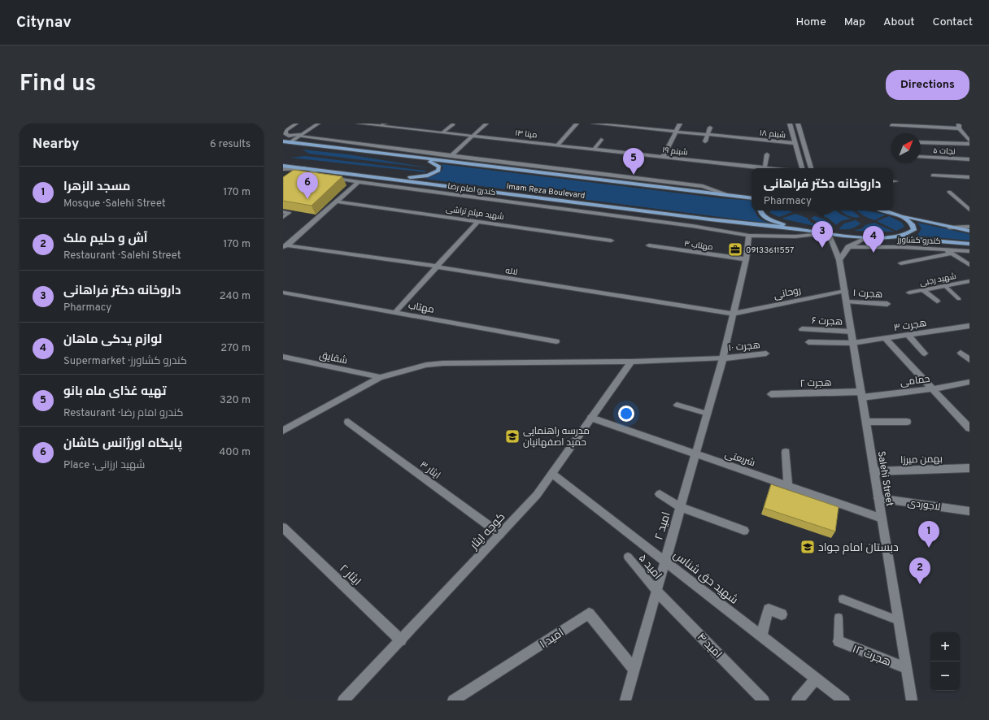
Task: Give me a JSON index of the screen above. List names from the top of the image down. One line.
{"streets":{"main road":["Imam Reza Boulevard"],"street":["مینا ۱۴","شبنم ۱۸","شبنم ۱۹","نجات ۵","کندرو امام رضا","شهید میثم تراشی","کندرو کشاورز","مهتاب ۳","لاله","شهید رجبی","روحانی","هجرت ۱","مهتاب","هجرت ۶","هجرت ۳","هجرت ۱۰","شقایق","حمامی","هجرت ۲","شریعتی","بهمن میرزا","ایثار ۳","Salehi Street","لاجوردی","امید ۲","کوچه ایثار","ایثار ۲","شهید حق شناس","امید ۱","امید ۴","هجرت ۱۲"],"lane":["امید ۵"]},"crossings":[["مینا ۱۴","شبنم ۱۹"],["کندرو امام رضا","Imam Reza Boulevard"],["کندرو امام رضا","Salehi Street"],["لاله","روحانی"],["روحانی","Salehi Street"],["هجرت ۱","Salehi Street"],["هجرت ۶","Salehi Street"],["هجرت ۳","Salehi Street"],["هجرت ۱۰","شقایق"],["هجرت ۱۰","امید ۲"],["هجرت ۱۰","کوچه ایثار"],["حمامی","هجرت ۲"],["حمامی","Salehi Street"],["هجرت ۲","Salehi Street"],["شریعتی","Salehi Street"],["شریعتی","امید ۲"],["شریعتی","کوچه ایثار"],["بهمن میرزا","Salehi Street"],["ایثار ۳","کوچه ایثار"],["Salehi Street","لاجوردی"],["Salehi Street","هجرت ۱۲"],["امید ۲","امید ۵"],["امید ۲","شهید حق شناس"],["امید ۲","امید ۱"],["امید ۲","امید ۴"],["کوچه ایثار","ایثار ۲"],["کوچه ایثار","شهید حق شناس"],["امید ۵","امید ۴"]],"places":{"office":["09133611557"],"school or university":["مدرسه راهنمایی حمید اصفهانیان","دبستان امام جواد"]},"north":"top right","page":{"header":"Citynav","nav":["Home","Map","About","Contact"],"title":"Find us","buttons":"Directions","heading":["Nearby","6 results"],"pins":["5","6","3","4","1","2"],"list":[{"mark":"1","name":"مسجد الزهرا","note":"Mosque · Salehi Street","value":"170 m"},{"mark":"2","name":"آش و حلیم ملک","note":"Restaurant · Salehi Street","value":"170 m"},{"mark":"3","name":"داروخانه دکتر فراهانی","note":"Pharmacy","value":"240 m"},{"mark":"4","name":"لوازم یدکی ماهان","note":"Supermarket · کندرو کشاورز","value":"270 m"},{"mark":"5","name":"تهیه غذای ماه بانو","note":"Restaurant · کندرو امام رضا","value":"320 m"},{"mark":"6","name":"پایگاه اورژانس کاشان","note":"Place · شهید ارزانی","value":"400 m"}],"popup":["داروخانه دکتر فراهانی","Pharmacy"],"map_buttons":["+","−"]}}
